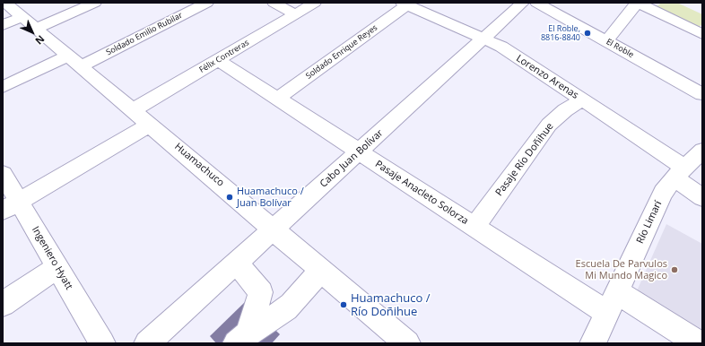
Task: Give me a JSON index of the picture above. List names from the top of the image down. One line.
{"streets":{"street":["Soldado Emilio Rubilar","El Roble","Soldado Enrique Reyes","Félix Contreras","Lorenzo Arenas","Cabo Juan Bolívar","Pasaje Río Doñihue","Huamachuco","Pasaje Anacleto Solorza","Río Limarí","Ingeniero Hyatt"]},"crossings":[["Soldado Emilio Rubilar","Huamachuco"],["Soldado Enrique Reyes","Lorenzo Arenas"],["Soldado Enrique Reyes","Pasaje Anacleto Solorza"],["Félix Contreras","Huamachuco"],["Félix Contreras","Pasaje Anacleto Solorza"],["Lorenzo Arenas","Cabo Juan Bolívar"],["Lorenzo Arenas","Pasaje Río Doñihue"],["Lorenzo Arenas","Río Limarí"],["Cabo Juan Bolívar","Huamachuco"],["Cabo Juan Bolívar","Pasaje Anacleto Solorza"],["Pasaje Río Doñihue","Pasaje Anacleto Solorza"],["Pasaje Anacleto Solorza","Río Limarí"]],"places":["El Roble, 8816-8840","Huamachuco / Juan Bolívar","Escuela De Parvulos Mi Mundo Magico","Huamachuco / Río Doñihue"],"north":"bottom right"}
